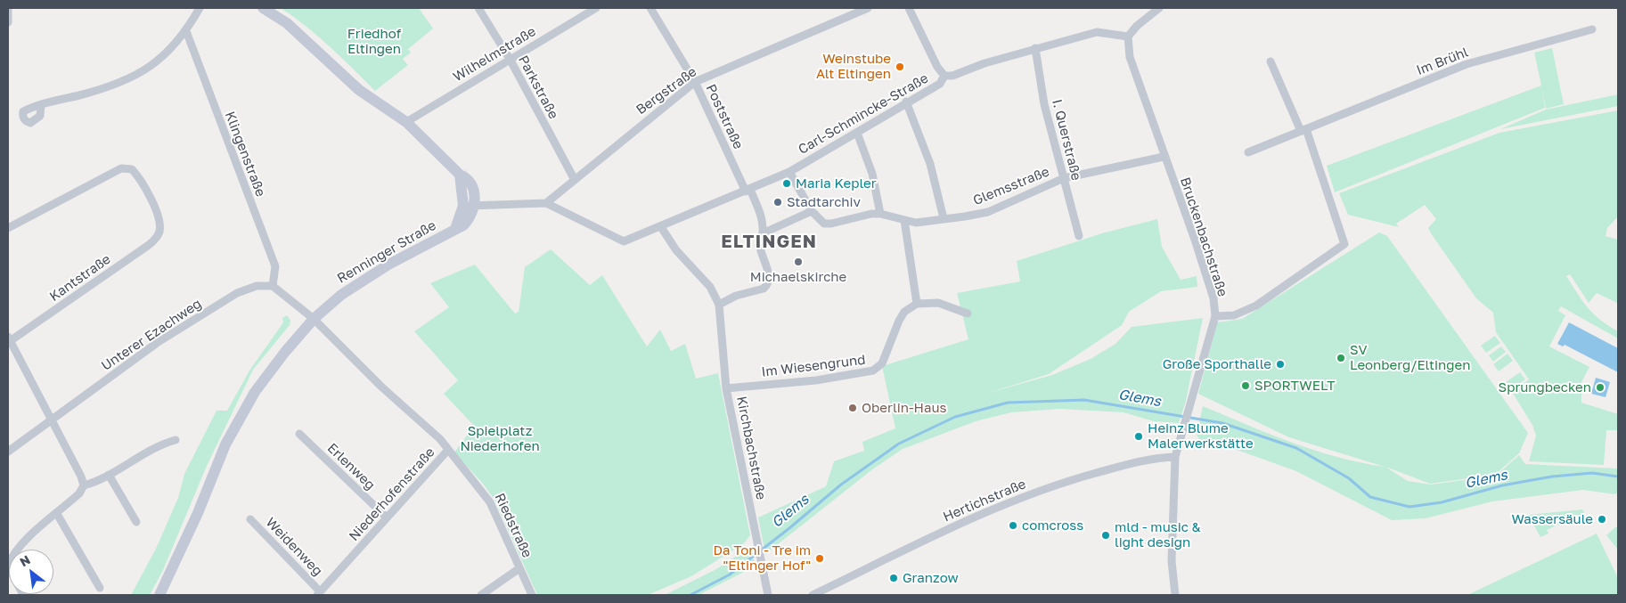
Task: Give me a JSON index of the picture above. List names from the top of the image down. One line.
{"streets":{"street":["Wilhelmstraße","Im Brühl","Parkstraße","Bergstraße","Carl-Schmincke-Straße","Poststraße","I. Querstraße","Klingenstraße","Glemsstraße","Bruckenbachstraße","Renninger Straße","Kantstraße","Unterer Ezachweg","Im Wiesengrund","Kirchbachstraße","Erlenweg","Niederhofenstraße","Hertichstraße","Riedstraße","Weidenweg"]},"crossings":[["Wilhelmstraße","Parkstraße"],["Parkstraße","Bergstraße"],["Bergstraße","Carl-Schmincke-Straße"],["Bergstraße","Poststraße"],["Carl-Schmincke-Straße","Poststraße"],["Carl-Schmincke-Straße","I. Querstraße"],["Carl-Schmincke-Straße","Glemsstraße"],["Carl-Schmincke-Straße","Bruckenbachstraße"],["Carl-Schmincke-Straße","Kirchbachstraße"],["Poststraße","Kirchbachstraße"],["I. Querstraße","Glemsstraße"],["Klingenstraße","Unterer Ezachweg"],["Glemsstraße","Bruckenbachstraße"],["Bruckenbachstraße","Hertichstraße"],["Renninger Straße","Niederhofenstraße"],["Im Wiesengrund","Kirchbachstraße"],["Erlenweg","Niederhofenstraße"],["Niederhofenstraße","Riedstraße"],["Niederhofenstraße","Weidenweg"]],"districts":["ELTINGEN"],"water":["Glems"],"parks":["Friedhof Eltingen","Spielplatz Niederhofen"],"places":["Weinstube Alt Eltingen","Maria Kepler","Stadtarchiv","Michaelskirche","SV Leonberg/Eltingen","Große Sporthalle","SPORTWELT","Sprungbecken","Oberlin-Haus","Heinz Blume Malerwerkstätte","Wassersäule","comcross","mld - music & light design","Da Toni - Tre im \"Eltinger Hof\"","Granzow"],"north":"top left"}
